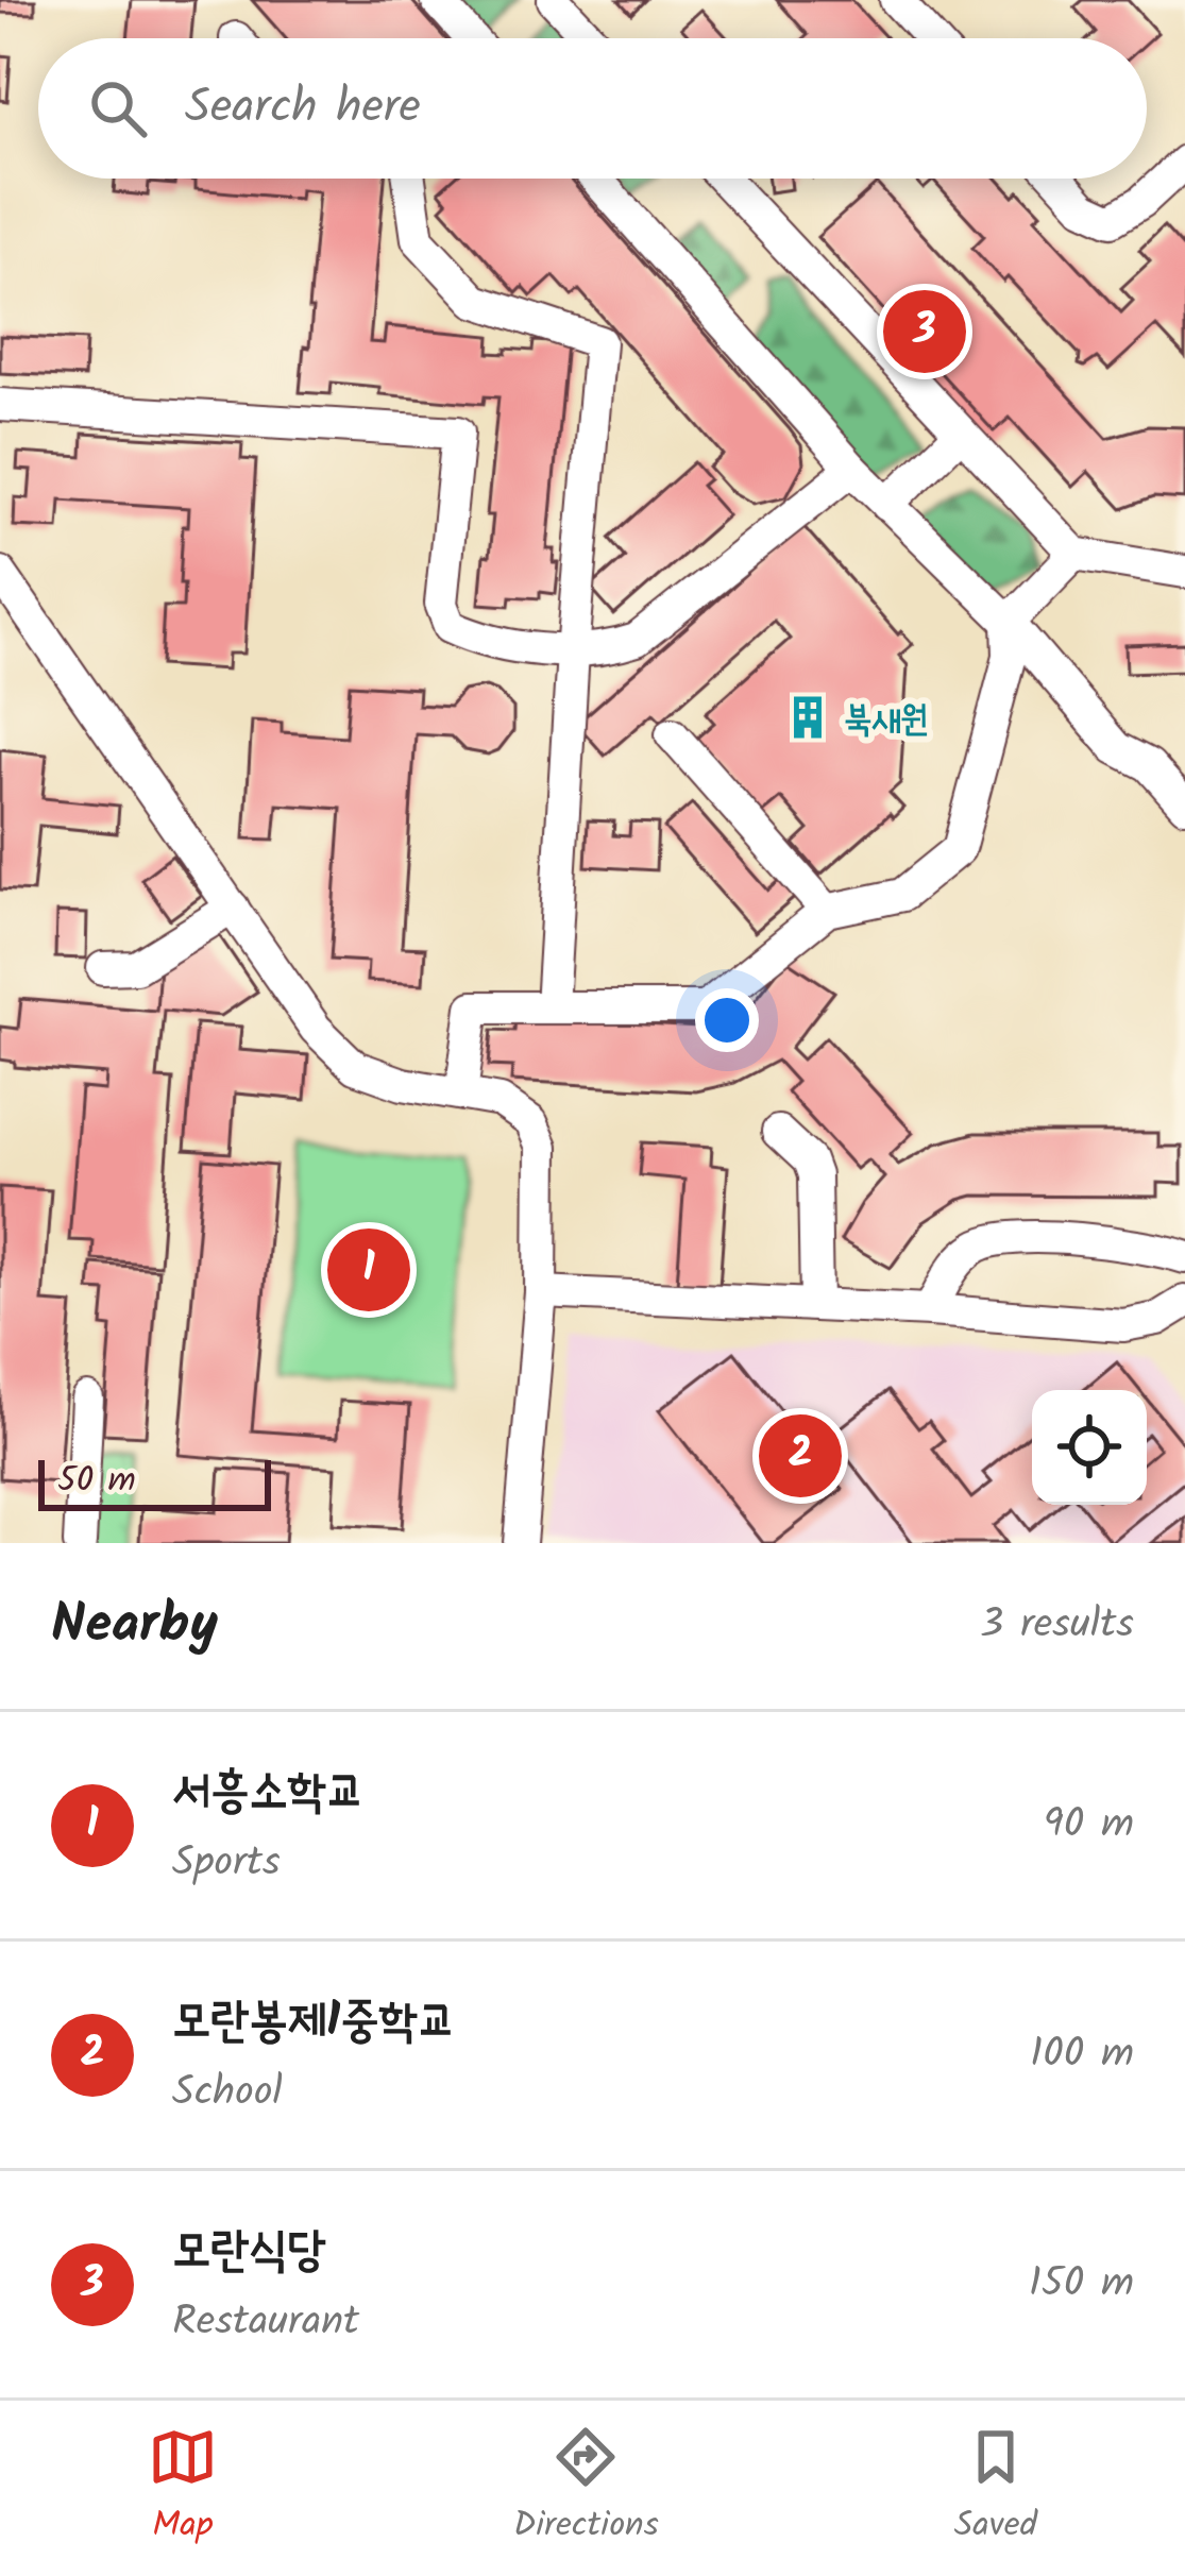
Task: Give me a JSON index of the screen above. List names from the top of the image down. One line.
{"places":{"building":["북새원"]},"scale_bar":"50 m","page":{"search":"Search here","pins":["3","1","2"],"scale":"50 m","heading":["Nearby","3 results"],"list":[{"mark":"1","name":"서흥소학교","note":"Sports","value":"90 m"},{"mark":"2","name":"모란봉제1중학교","note":"School","value":"100 m"},{"mark":"3","name":"모란식당","note":"Restaurant","value":"150 m"}],"nav":["Map","Directions","Saved"]}}
